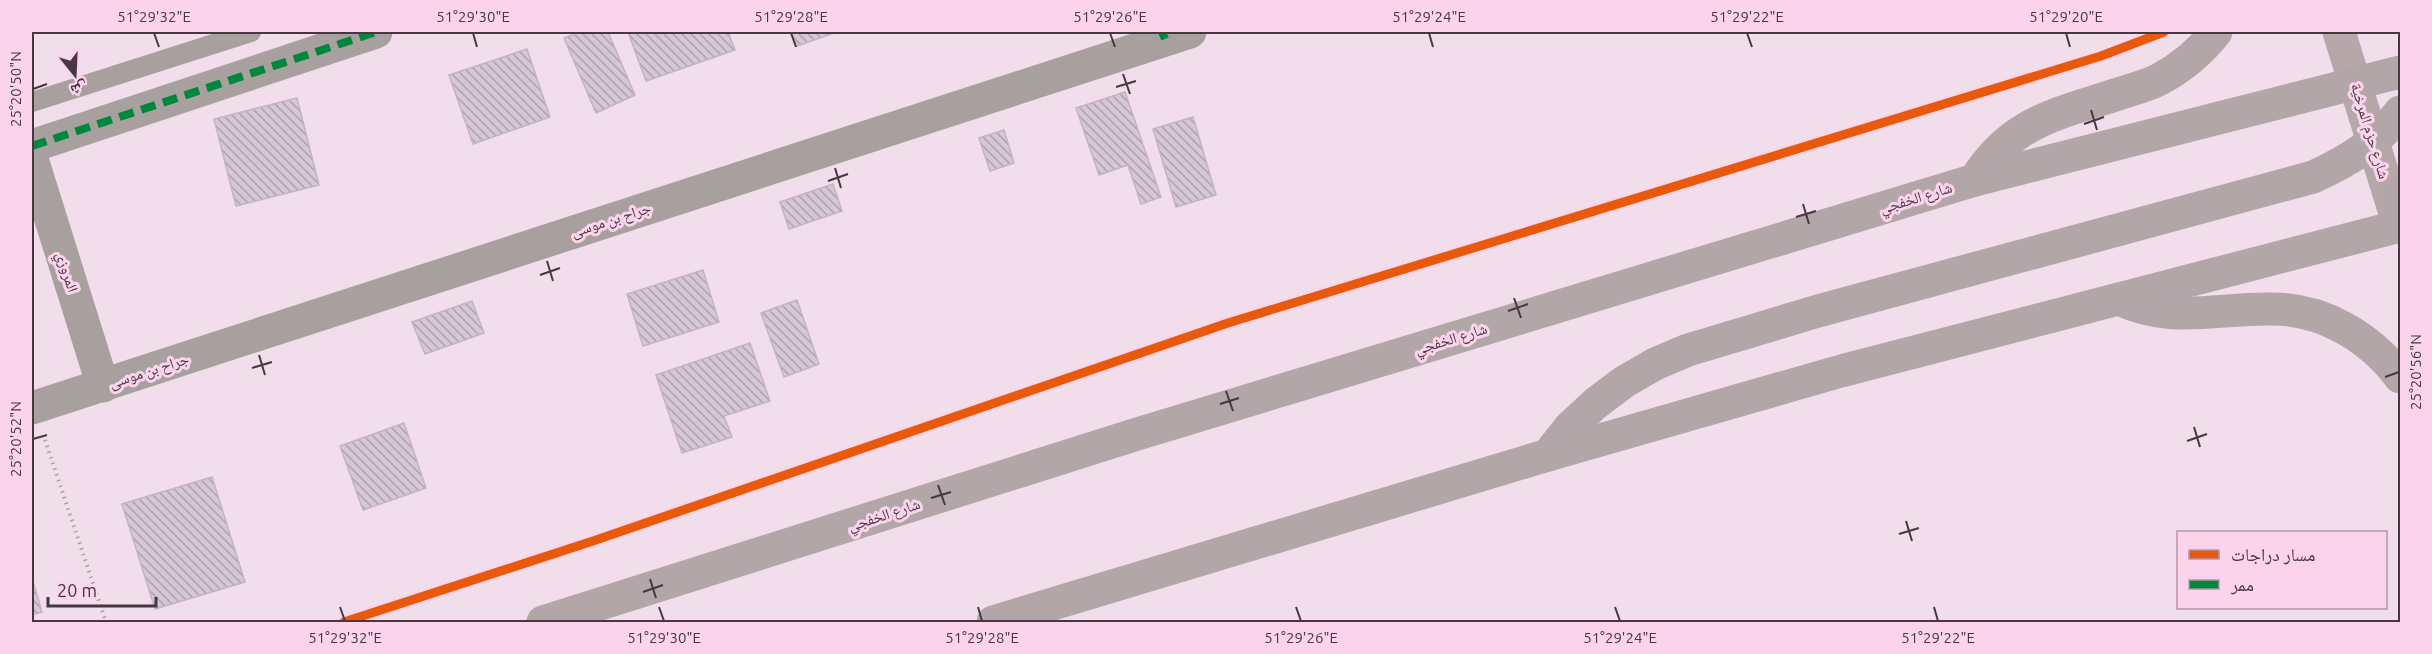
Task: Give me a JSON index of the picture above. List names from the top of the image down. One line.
{"streets":{"highway":["شارع الخفجي"],"street":["شارع حزم المرخية","جراح بن موسى","المروزي"]},"crossings":[["شارع حزم المرخية","شارع الخفجي"],["جراح بن موسى","المروزي"]],"legend":["مسار دراجات","ممر"],"scale_bar":"20 m","north":"bottom","coordinates":["51°29'32\"E","51°29'30\"E","51°29'28\"E","51°29'26\"E","51°29'24\"E","51°29'22\"E","51°29'20\"E","25°20'50\"N","25°20'56\"N","25°20'52\"N"]}
